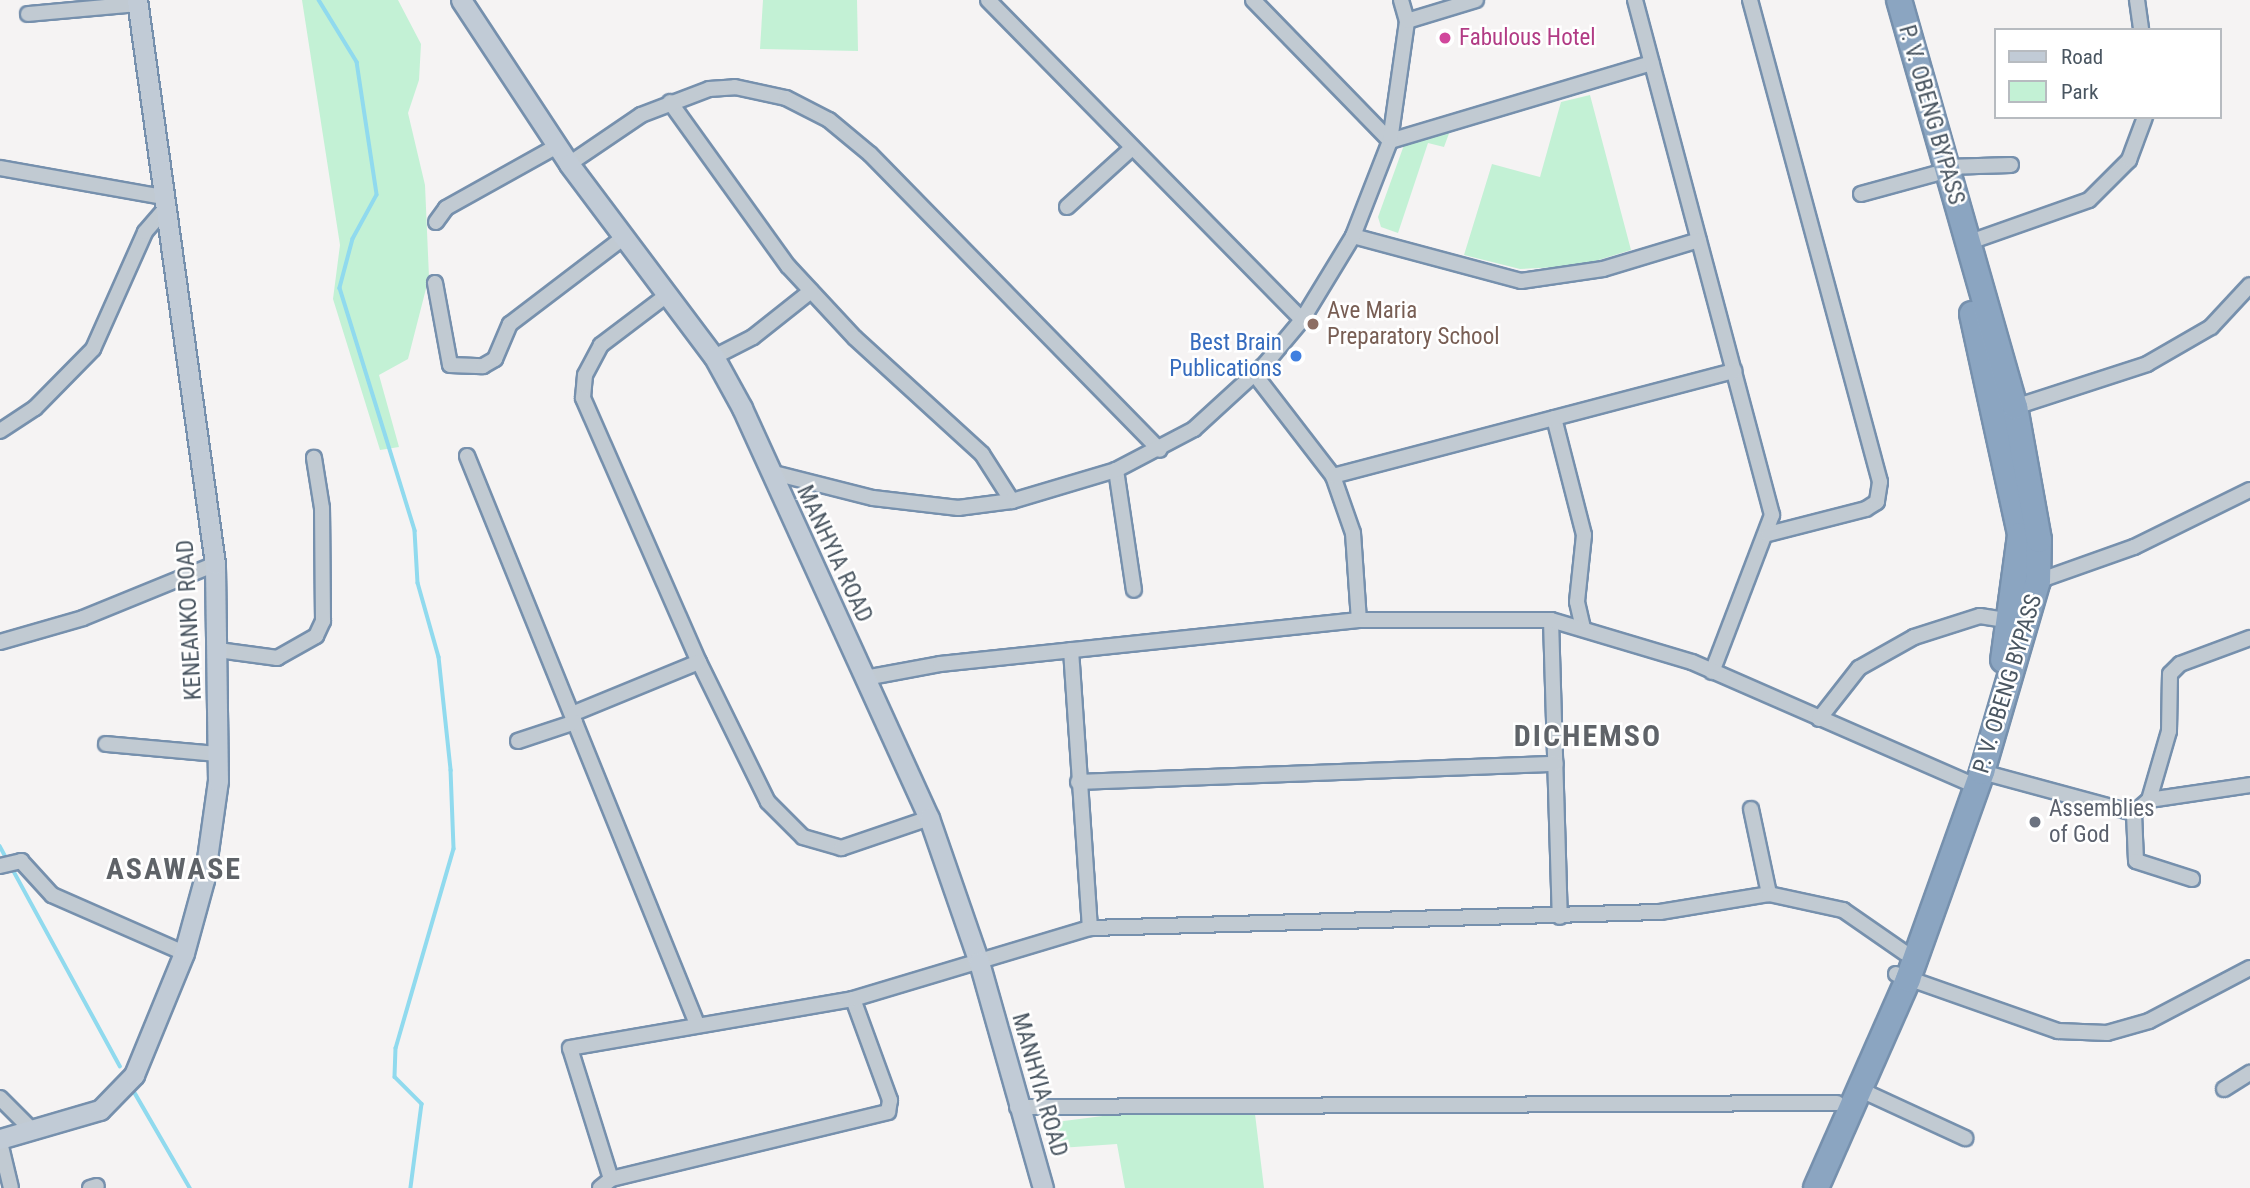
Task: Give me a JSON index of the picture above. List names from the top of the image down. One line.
{"streets":{"highway":["P. V. OBENG BYPASS"],"main road":["MANHYIA ROAD","KENEANKO ROAD"]},"districts":["DICHEMSO","ASAWASE"],"places":["Fabulous Hotel","Ave Maria Preparatory School","Best Brain Publications","Assemblies of God"],"legend":["Road","Park"]}
